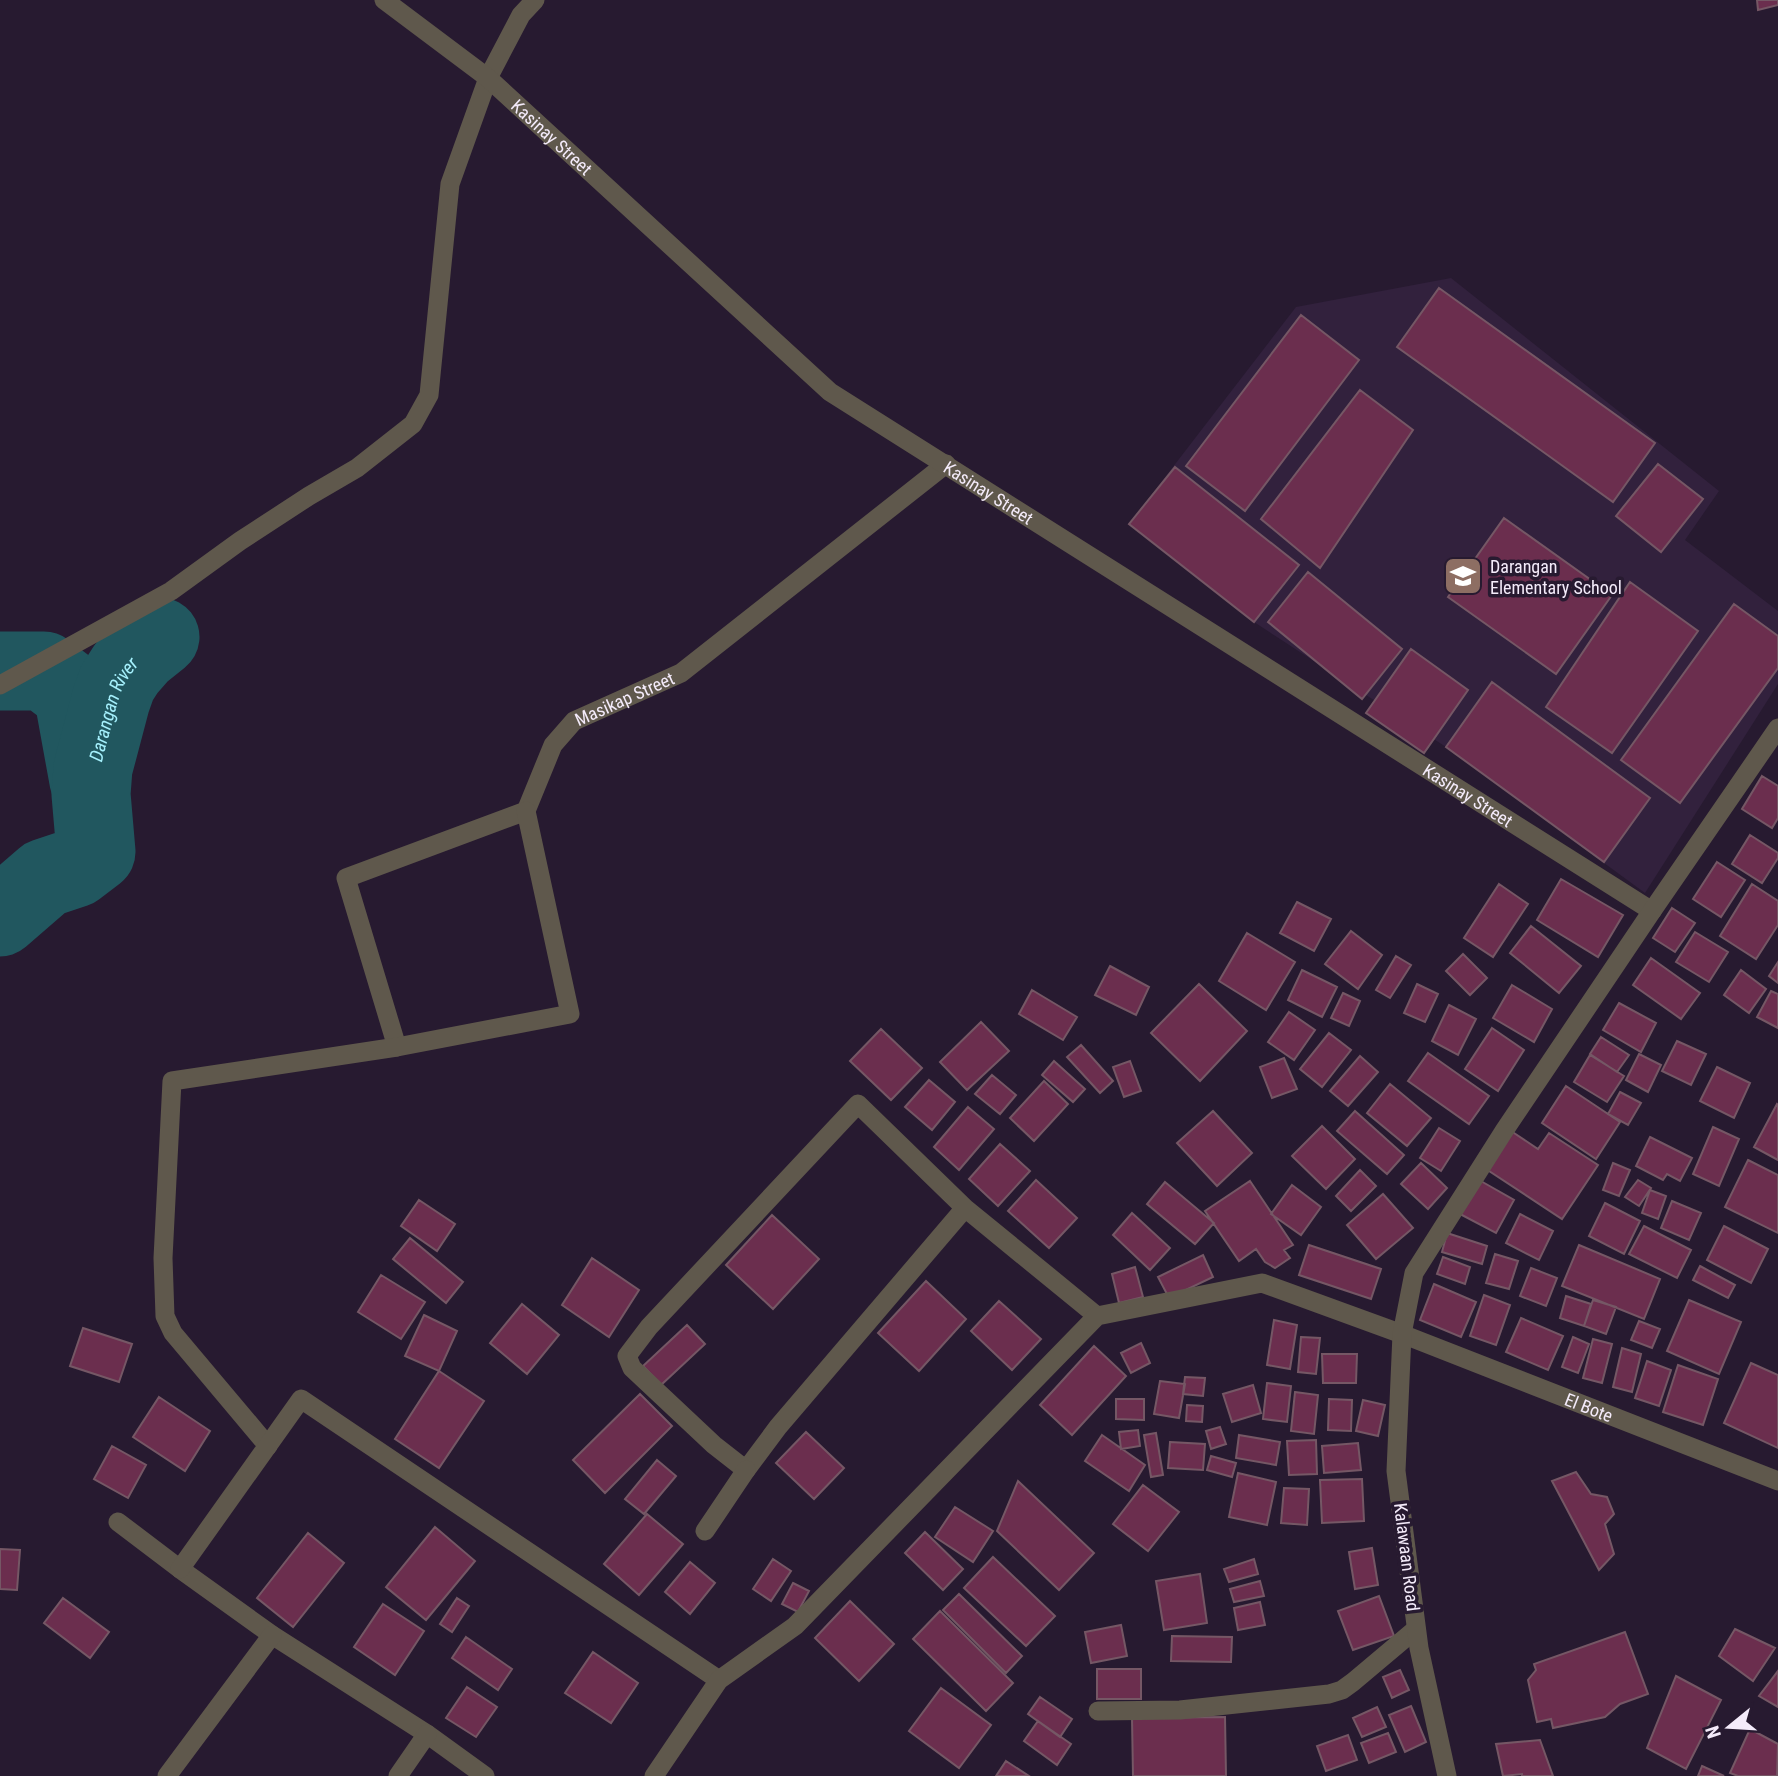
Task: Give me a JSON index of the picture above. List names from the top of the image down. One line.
{"streets":{"street":["Kasinay Street","Masikap Street","El Bote","Kalawaan Road"]},"crossings":[["Kasinay Street","Masikap Street"],["Kasinay Street","Kalawaan Road"],["El Bote","Kalawaan Road"]],"water":["Darangan River"],"places":{"school or university":["Darangan Elementary School"]},"north":"left"}
